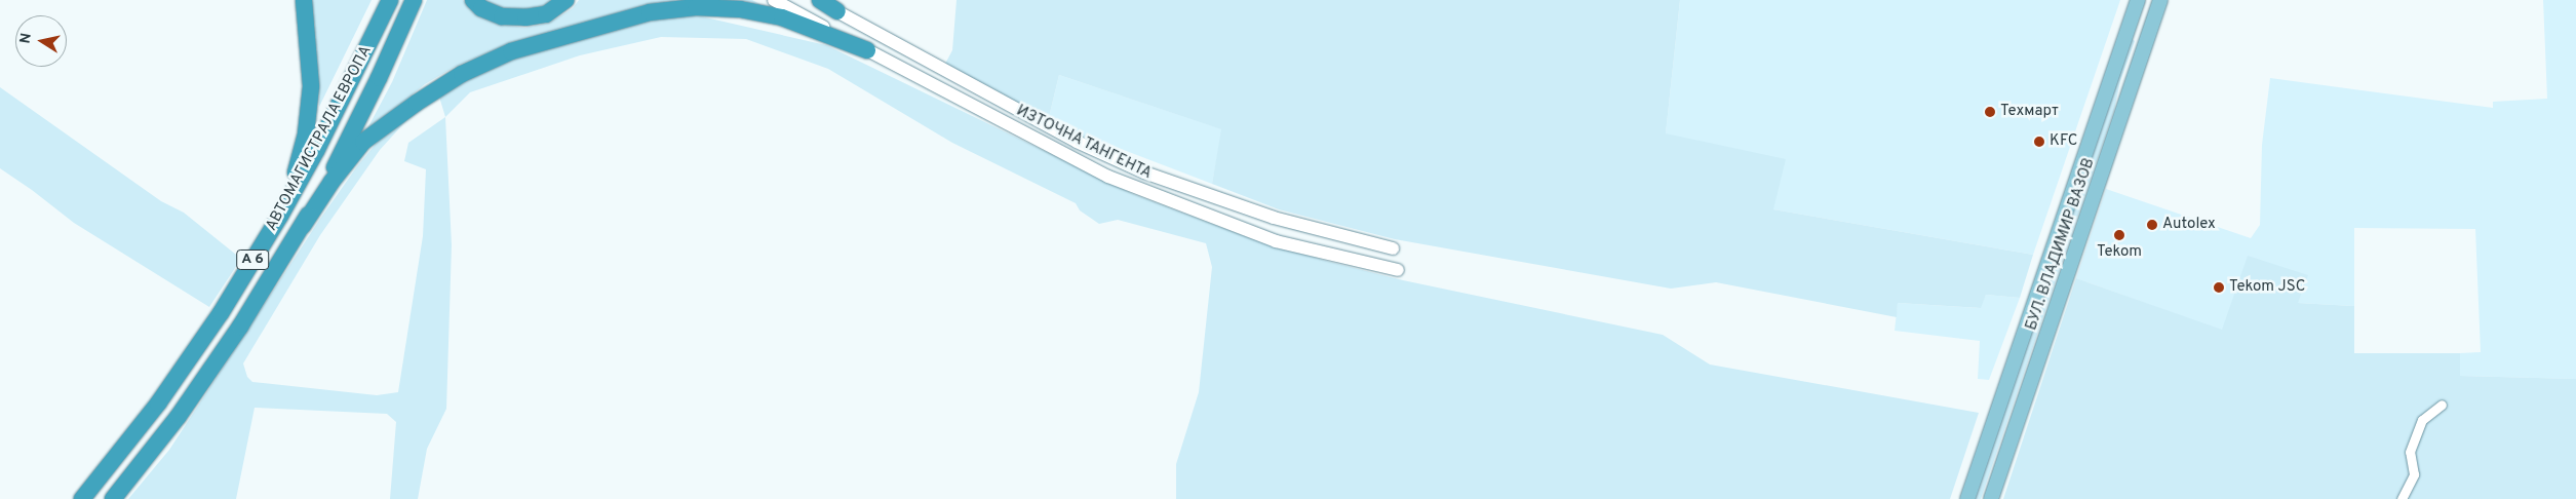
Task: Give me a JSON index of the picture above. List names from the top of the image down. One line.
{"streets":{"highway":["АВТОМАГИСТРАЛА ЕВРОПА","A 6"],"main road":["БУЛ. ВЛАДИМИР ВАЗОВ"],"street":["ИЗТОЧНА ТАНГЕНТА"]},"places":["Техмарт","KFC","Autolex","Tekom","Tekom JSC"],"north":"left"}
